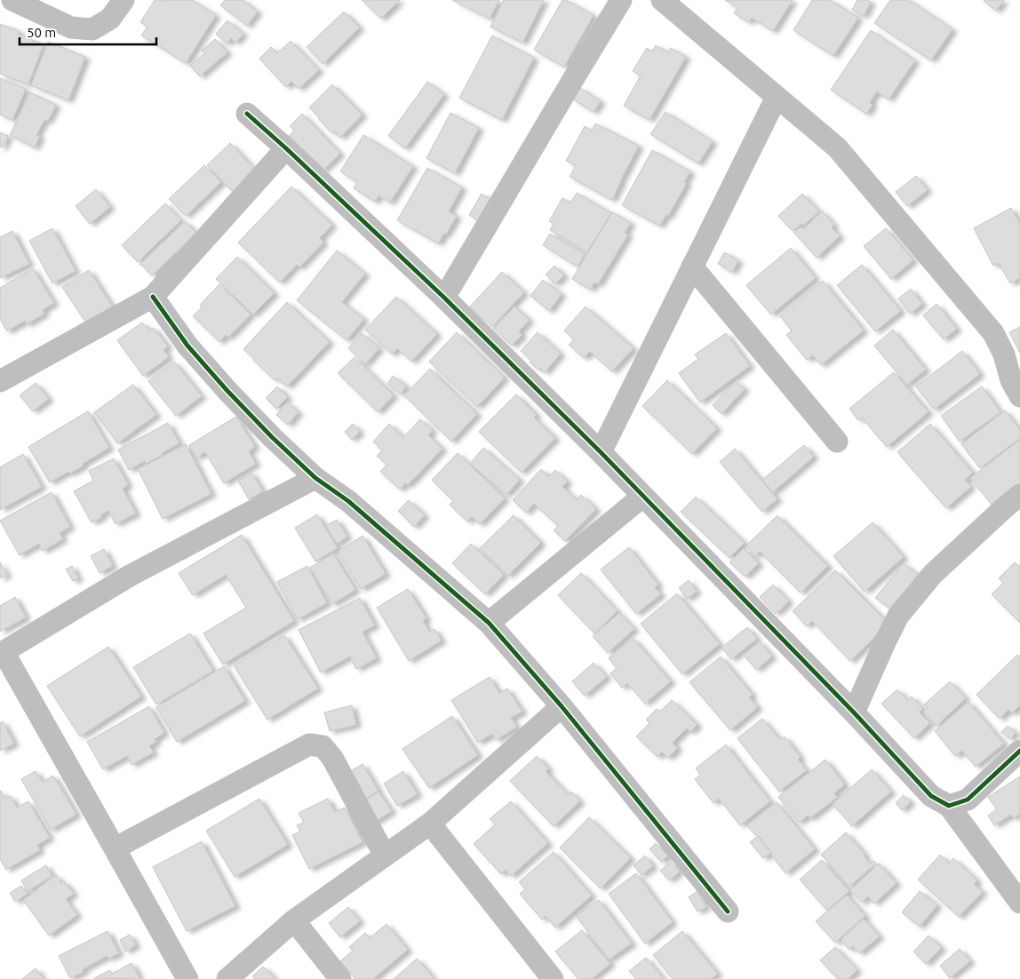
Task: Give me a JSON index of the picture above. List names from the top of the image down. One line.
{"scale_bar":"50 m"}
